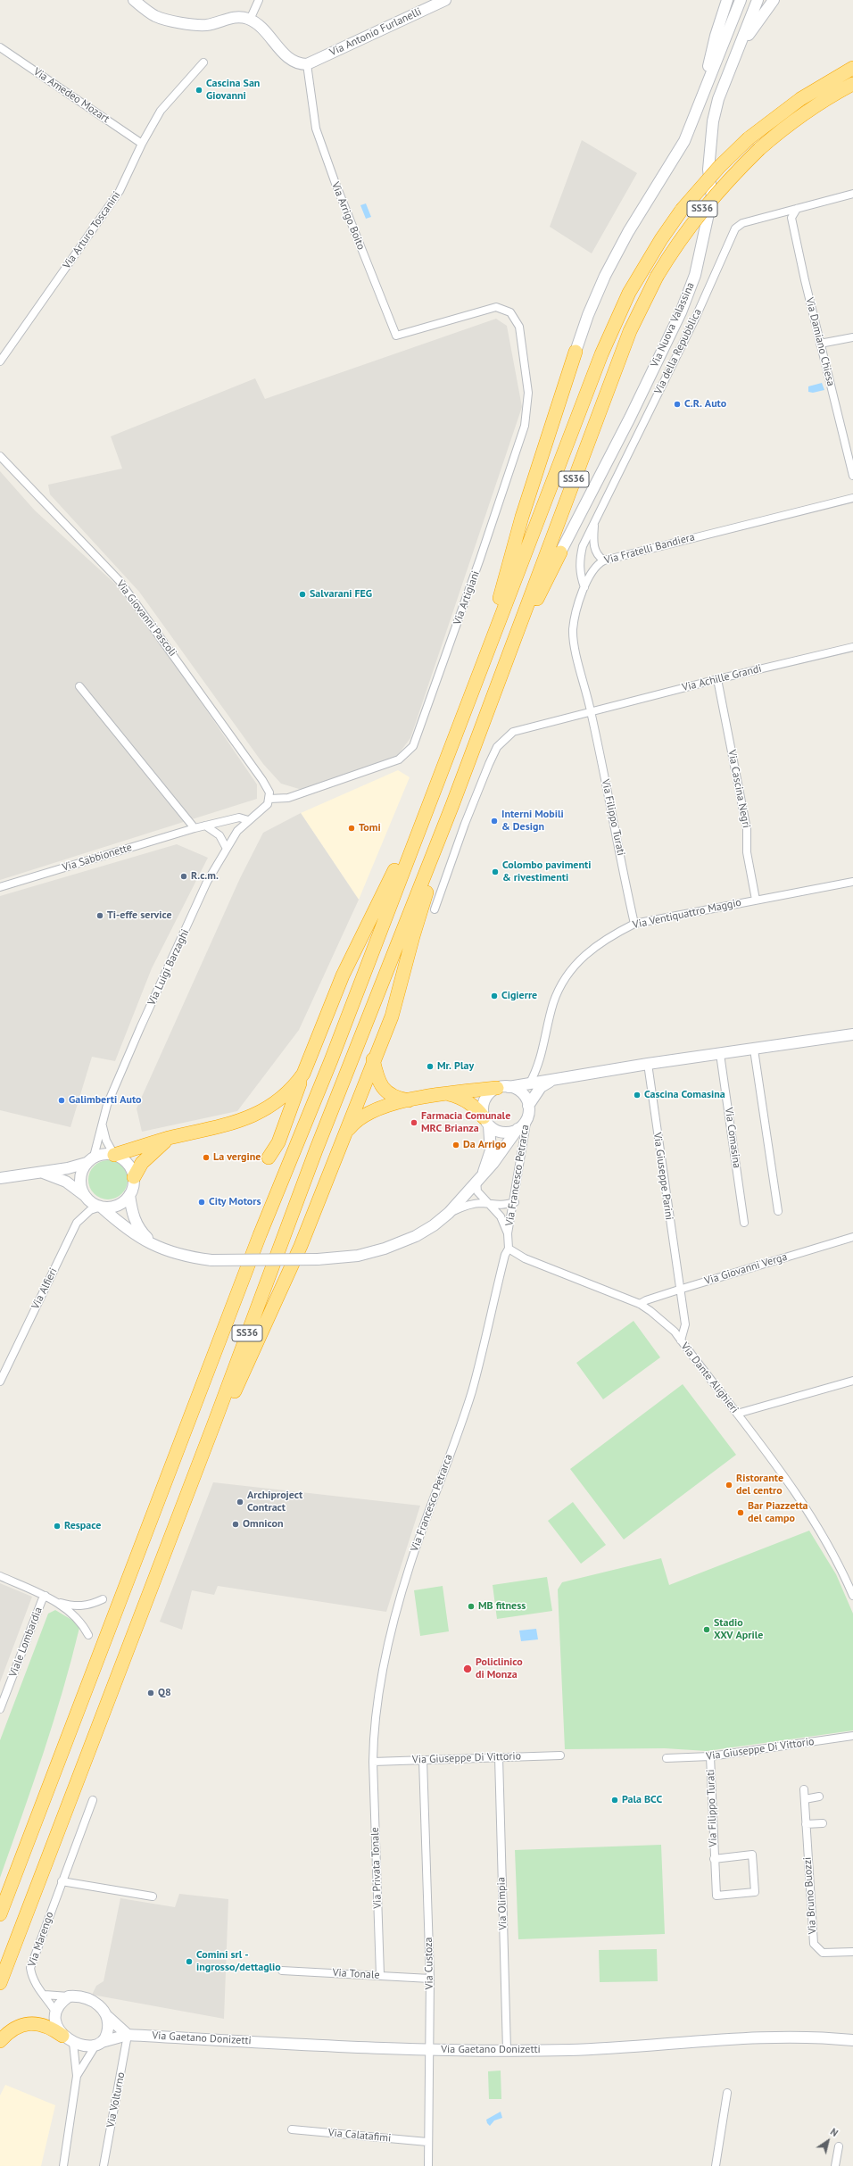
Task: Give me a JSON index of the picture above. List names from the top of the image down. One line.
{"streets":{"highway":["SS36"],"main road":["Via Antonio Furlanelli","Via Nuova Valassina","Via Gaetano Donizetti"],"street":["Via Amedeo Mozart","Via Arrigo Boito","Via Arturo Toscanini","Via Damiano Chiesa","Via della Repubblica","Via Fratelli Bandiera","Via Artigiani","Via Giovanni Pascoli","Via Achille Grandi","Via Cascina Negri","Via Filippo Turati","Via Sabbionette","Via Ventiquattro Maggio","Via Luigi Barzaghi","Via Comasina","Via Francesco Petrarca","Via Giuseppe Parini","Via Giovanni Verga","Via Alfieri","Via Dante Alighieri","Viale Lombardia","Via Giuseppe Di Vittorio","Via Privata Tonale","Via Bruno Buozzi","Via Olimpia","Via Marengo","Via Custoza","Via Tonale","Via Volturno","Via Calatafimi"]},"crossings":[["Via Antonio Furlanelli","Via Arrigo Boito"],["Via Amedeo Mozart","Via Arturo Toscanini"],["SS36","Via Nuova Valassina"],["Via Arrigo Boito","Via Artigiani"],["Via Damiano Chiesa","Via della Repubblica"],["Via della Repubblica","Via Fratelli Bandiera"],["Via Fratelli Bandiera","Via Achille Grandi"],["Via Fratelli Bandiera","Via Filippo Turati"],["Via Artigiani","Via Giovanni Pascoli"],["Via Achille Grandi","Via Cascina Negri"],["Via Achille Grandi","Via Filippo Turati"],["Via Cascina Negri","Via Ventiquattro Maggio"],["Via Filippo Turati","Via Ventiquattro Maggio"],["Via Filippo Turati","Via Giuseppe Di Vittorio"],["Via Sabbionette","Via Luigi Barzaghi"],["Via Luigi Barzaghi","Via Alfieri"],["Via Francesco Petrarca","Via Dante Alighieri"],["Via Francesco Petrarca","Via Giuseppe Di Vittorio"],["Via Francesco Petrarca","Via Privata Tonale"],["Via Giuseppe Parini","Via Giovanni Verga"],["Via Giuseppe Parini","Via Dante Alighieri"],["Via Giovanni Verga","Via Dante Alighieri"],["Via Giuseppe Di Vittorio","Via Privata Tonale"],["Via Giuseppe Di Vittorio","Via Olimpia"],["Via Giuseppe Di Vittorio","Via Custoza"],["Via Privata Tonale","Via Tonale"],["Via Olimpia","Via Gaetano Donizetti"],["Via Marengo","Via Gaetano Donizetti"],["Via Custoza","Via Tonale"],["Via Custoza","Via Gaetano Donizetti"],["Via Custoza","Via Calatafimi"],["Via Gaetano Donizetti","Via Volturno"]],"places":["Cascina San Giovanni","C.R. Auto","Salvarani FEG","Interni Mobili & Design","Tomi","Colombo pavimenti & rivestimenti","R.c.m.","Ti-effe service","Cigierre","Mr. Play","Cascina Comasina","Galimberti Auto","Farmacia Comunale MRC Brianza","Da Arrigo","La vergine","City Motors","Ristorante del centro","Archiproject Contract","Bar Piazzetta del campo","Omnicon","Respace","MB fitness","Stadio XXV Aprile","Policlinico di Monza","Q8","Pala BCC","Comini srl - ingrosso/dettaglio"],"north":"top right"}
